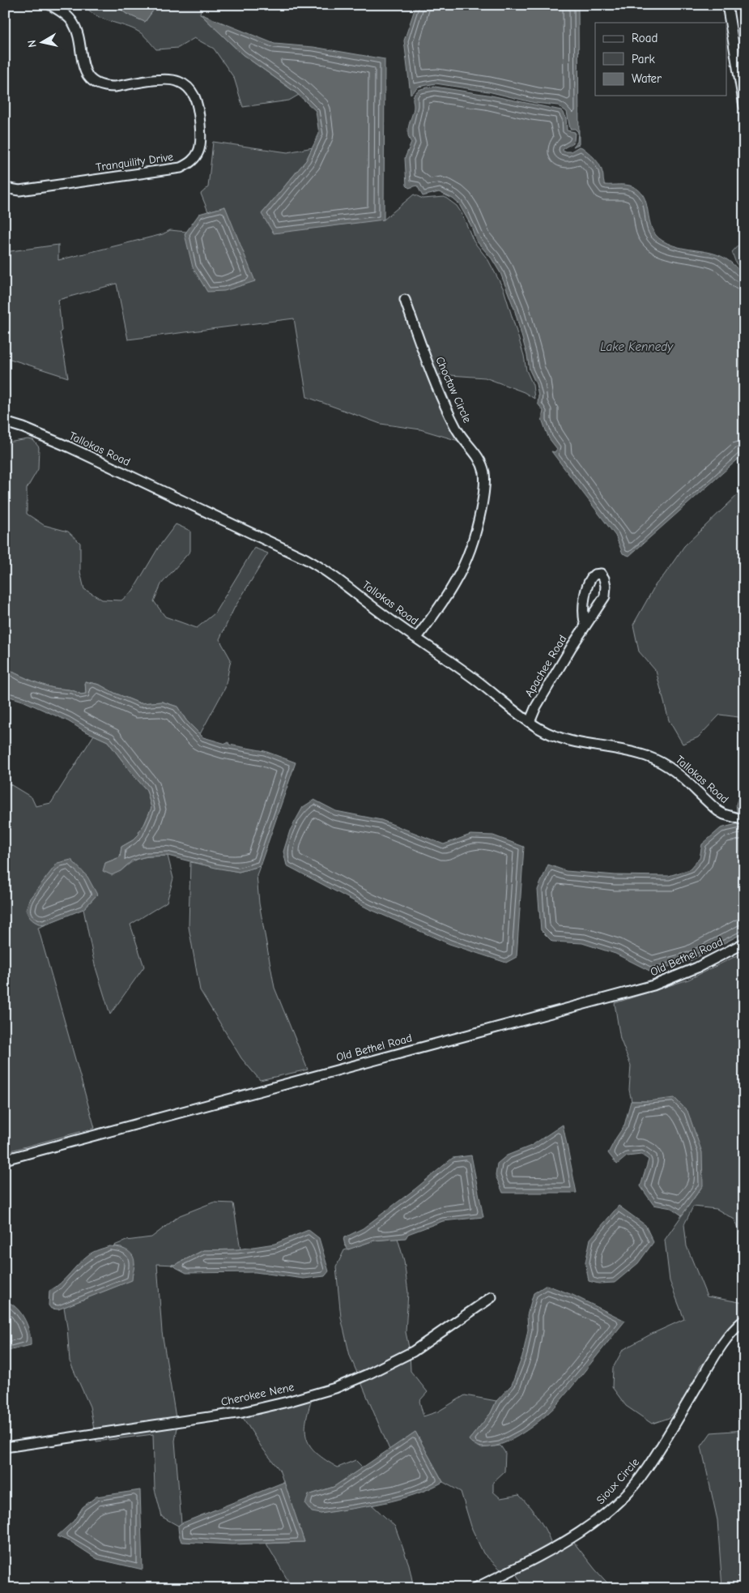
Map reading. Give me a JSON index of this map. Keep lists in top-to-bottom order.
{
  "streets": {
    "street": [
      "Tranquility Drive",
      "Choctaw Circle",
      "Tallokas Road",
      "Apachee Road",
      "Old Bethel Road",
      "Cherokee Nene",
      "Sioux Circle"
    ]
  },
  "crossings": [
    ["Choctaw Circle", "Tallokas Road"],
    ["Tallokas Road", "Apachee Road"]
  ],
  "water": ["Lake Kennedy"],
  "legend": ["Road", "Park", "Water"],
  "north": "left"
}
